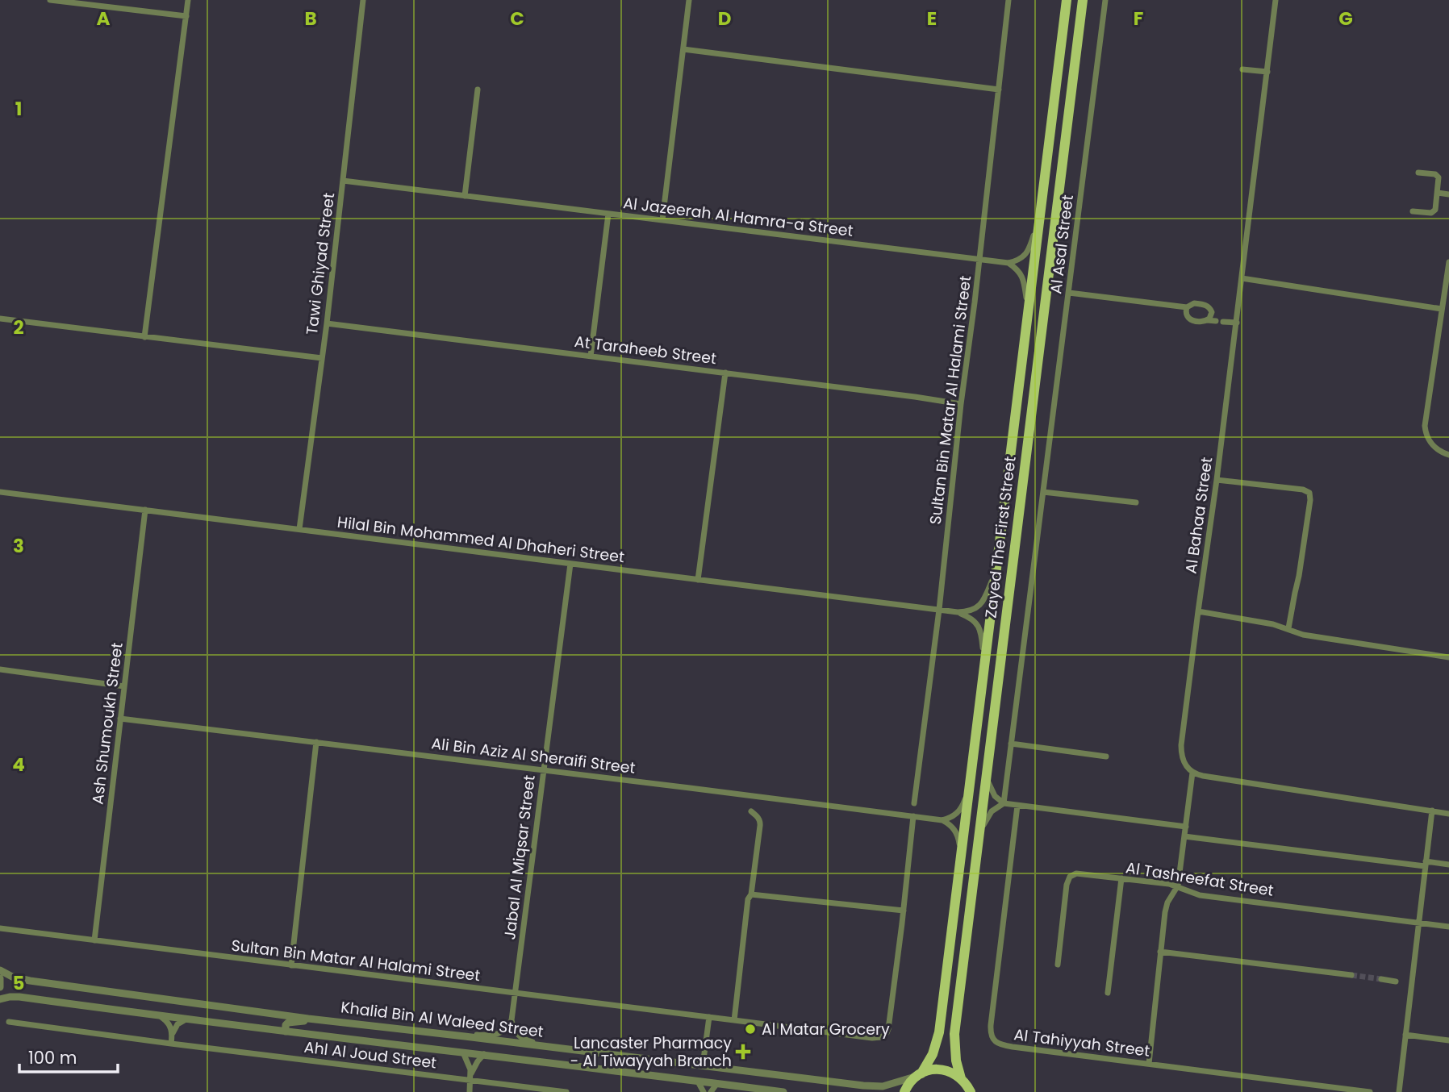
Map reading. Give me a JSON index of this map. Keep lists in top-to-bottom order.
{
  "streets": {
    "main road": ["Zayed The First Street"],
    "street": [
      "Al Jazeerah Al Hamra-a Street",
      "Al Asal Street",
      "Tawi Ghiyad Street",
      "At Taraheeb Street",
      "Sultan Bin Matar Al Halami Street",
      "Al Bahaa Street",
      "Hilal Bin Mohammed Al Dhaheri Street",
      "Ash Shumoukh Street",
      "Ali Bin Aziz Al Sheraifi Street",
      "Jabal Al Miqsar Street",
      "Al Tashreefat Street",
      "Khalid Bin Al Waleed Street",
      "Al Tahiyyah Street",
      "Ahl Al Joud Street"
    ]
  },
  "crossings": [
    ["Al Jazeerah Al Hamra-a Street", "Tawi Ghiyad Street"],
    ["Al Jazeerah Al Hamra-a Street", "Sultan Bin Matar Al Halami Street"],
    ["Tawi Ghiyad Street", "At Taraheeb Street"],
    ["Tawi Ghiyad Street", "Hilal Bin Mohammed Al Dhaheri Street"],
    ["At Taraheeb Street", "Sultan Bin Matar Al Halami Street"],
    ["Sultan Bin Matar Al Halami Street", "Hilal Bin Mohammed Al Dhaheri Street"],
    ["Sultan Bin Matar Al Halami Street", "Ash Shumoukh Street"],
    ["Sultan Bin Matar Al Halami Street", "Ali Bin Aziz Al Sheraifi Street"],
    ["Sultan Bin Matar Al Halami Street", "Jabal Al Miqsar Street"],
    ["Zayed The First Street", "Hilal Bin Mohammed Al Dhaheri Street"],
    ["Zayed The First Street", "Khalid Bin Al Waleed Street"],
    ["Hilal Bin Mohammed Al Dhaheri Street", "Ash Shumoukh Street"],
    ["Hilal Bin Mohammed Al Dhaheri Street", "Jabal Al Miqsar Street"],
    ["Ash Shumoukh Street", "Ali Bin Aziz Al Sheraifi Street"],
    ["Ali Bin Aziz Al Sheraifi Street", "Jabal Al Miqsar Street"]
  ],
  "places": {
    "other": ["Al Matar Grocery"],
    "health": ["Lancaster Pharmacy - Al Tiwayyah Branch"]
  },
  "scale_bar": "100 m",
  "grid": {
    "columns": [
      "A",
      "B",
      "C",
      "D",
      "E",
      "F",
      "G"
    ],
    "rows": [
      "1",
      "2",
      "3",
      "4",
      "5"
    ]
  }
}
